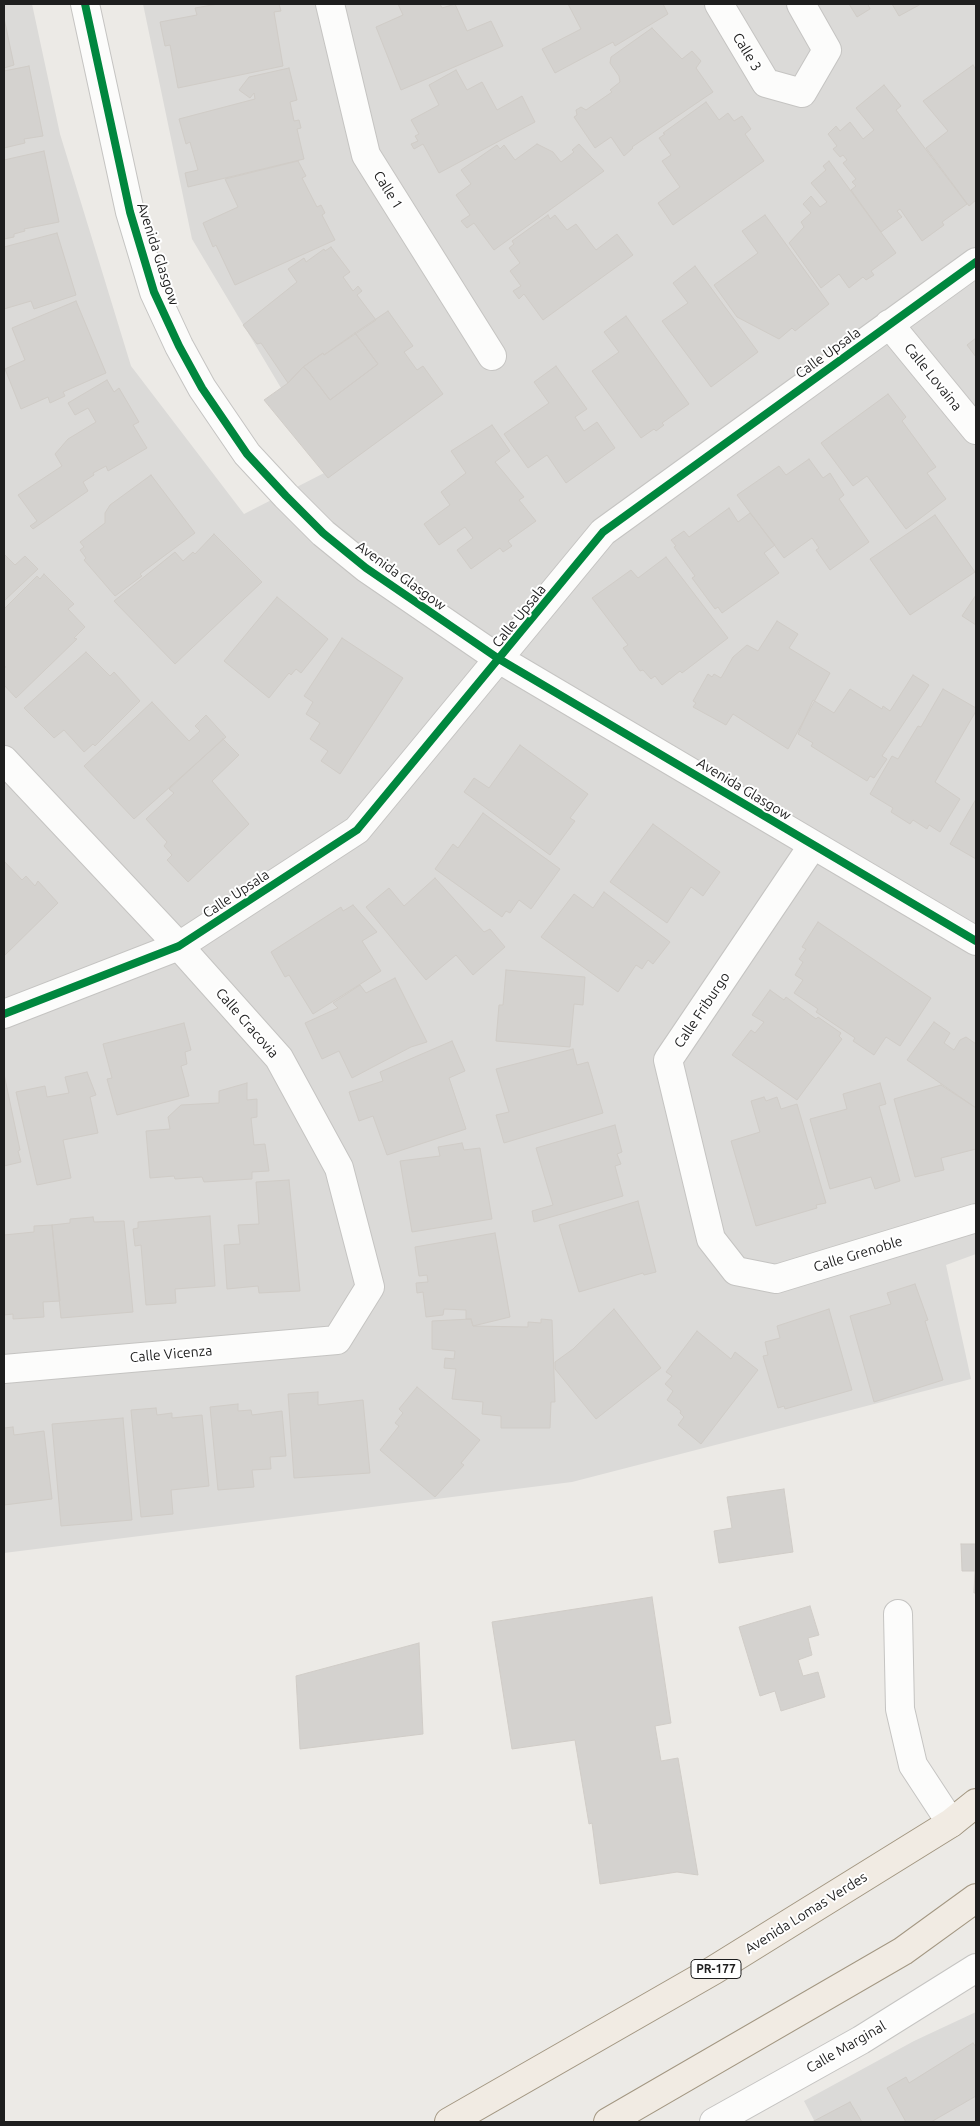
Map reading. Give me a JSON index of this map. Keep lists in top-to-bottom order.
{
  "streets": {
    "main road": ["Avenida Lomas Verdes", "PR-177"],
    "street": [
      "Calle 3",
      "Calle 1",
      "Avenida Glasgow",
      "Calle Upsala",
      "Calle Lovaina",
      "Calle Friburgo",
      "Calle Cracovia",
      "Calle Grenoble",
      "Calle Vicenza",
      "Calle Marginal"
    ]
  },
  "crossings": [
    ["Avenida Glasgow", "Calle Upsala"],
    ["Avenida Glasgow", "Calle Friburgo"],
    ["Calle Upsala", "Calle Lovaina"],
    ["Calle Upsala", "Calle Cracovia"],
    ["Calle Friburgo", "Calle Grenoble"],
    ["Calle Cracovia", "Calle Vicenza"]
  ]
}
